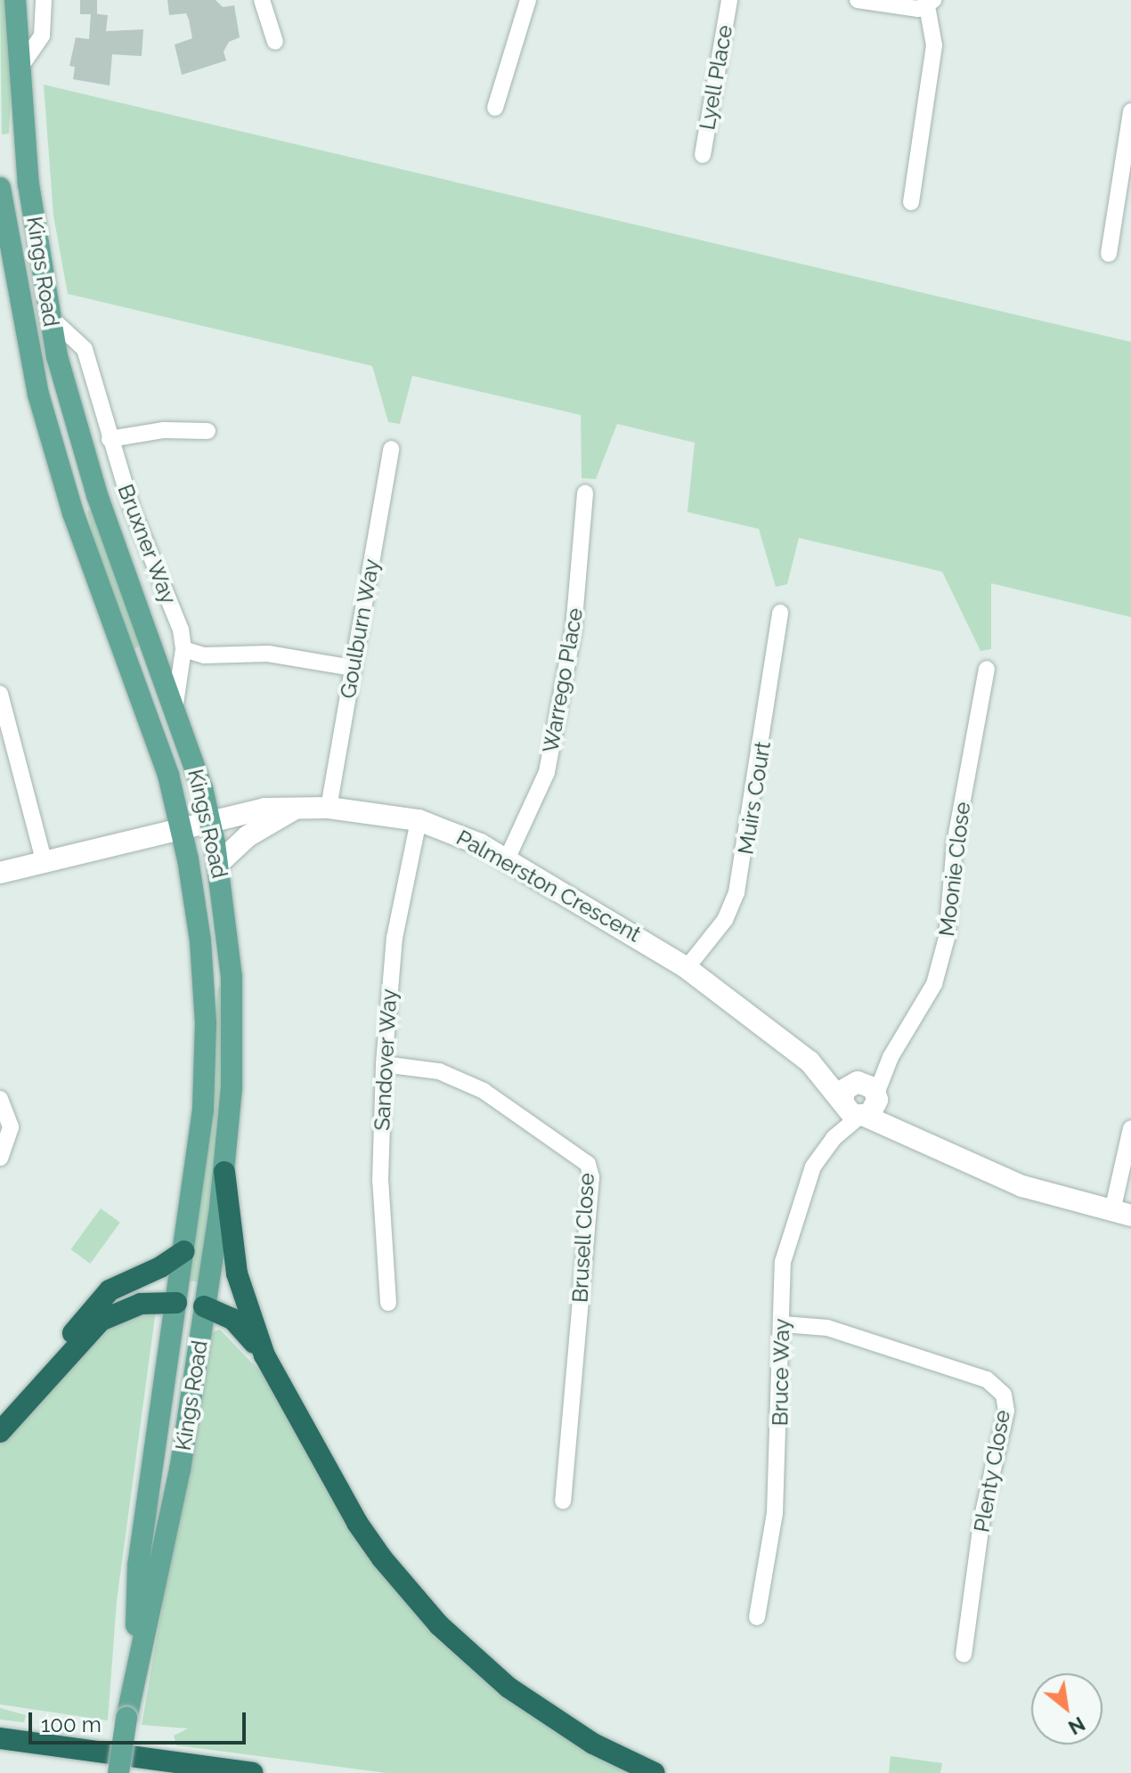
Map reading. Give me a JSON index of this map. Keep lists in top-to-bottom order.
{
  "streets": {
    "main road": ["Kings Road"],
    "street": [
      "Lyell Place",
      "Bruxner Way",
      "Goulburn Way",
      "Warrego Place",
      "Muirs Court",
      "Moonie Close",
      "Palmerston Crescent",
      "Sandover Way",
      "Brusell Close",
      "Bruce Way",
      "Plenty Close"
    ]
  },
  "crossings": [
    ["Kings Road", "Bruxner Way"],
    ["Kings Road", "Palmerston Crescent"],
    ["Goulburn Way", "Palmerston Crescent"],
    ["Warrego Place", "Palmerston Crescent"],
    ["Muirs Court", "Palmerston Crescent"],
    ["Moonie Close", "Palmerston Crescent"],
    ["Moonie Close", "Bruce Way"],
    ["Palmerston Crescent", "Sandover Way"],
    ["Palmerston Crescent", "Bruce Way"],
    ["Sandover Way", "Brusell Close"],
    ["Bruce Way", "Plenty Close"]
  ],
  "scale_bar": "100 m",
  "north": "bottom right"
}
